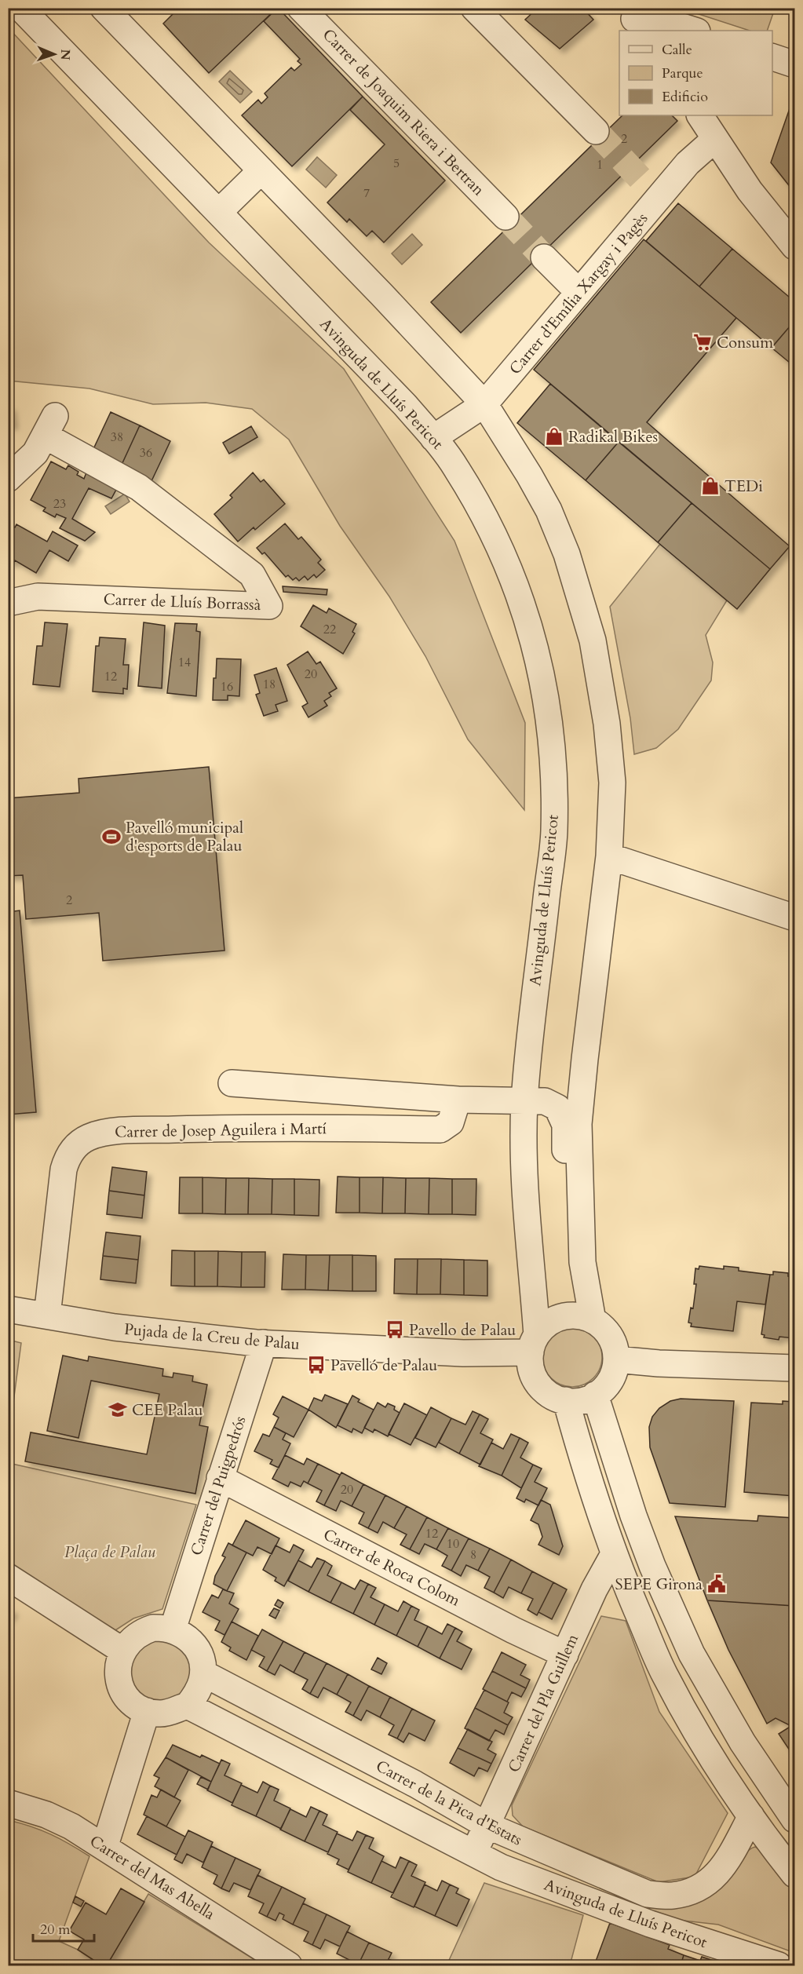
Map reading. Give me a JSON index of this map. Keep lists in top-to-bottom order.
{
  "streets": {
    "street": [
      "Carrer de Joaquim Riera i Bertran",
      "Carrer d'Emília Xargay i Pagès",
      "Avinguda de Lluís Pericot",
      "Carrer de Lluís Borrassà",
      "Carrer de Josep Aguilera i Martí",
      "Pujada de la Creu de Palau",
      "Carrer del Puigpedrós",
      "Carrer de Roca Colom",
      "Carrer del Pla Guillem",
      "Carrer de la Pica d'Estats",
      "Carrer del Mas Abella"
    ]
  },
  "crossings": [
    ["Carrer d'Emília Xargay i Pagès", "Avinguda de Lluís Pericot"],
    ["Avinguda de Lluís Pericot", "Pujada de la Creu de Palau"],
    ["Avinguda de Lluís Pericot", "Carrer del Pla Guillem"],
    ["Carrer de Josep Aguilera i Martí", "Pujada de la Creu de Palau"],
    ["Pujada de la Creu de Palau", "Carrer del Puigpedrós"],
    ["Carrer del Puigpedrós", "Carrer de Roca Colom"],
    ["Carrer del Puigpedrós", "Carrer de la Pica d'Estats"],
    ["Carrer de Roca Colom", "Carrer del Pla Guillem"],
    ["Carrer del Pla Guillem", "Carrer de la Pica d'Estats"]
  ],
  "parks": ["Plaça de Palau"],
  "places": {
    "supermarket": ["Consum"],
    "shop": ["Radikal Bikes", "TEDi"],
    "sports": ["Pavelló municipal d'esports de Palau"],
    "bus stop": ["Pavello de Palau", "Pavelló de Palau"],
    "school or university": ["CEE Palau"],
    "public building": ["SEPE Girona"]
  },
  "house_numbers": [
    "2",
    "5",
    "1",
    "7",
    "38",
    "36",
    "23",
    "22",
    "14",
    "20",
    "12",
    "18",
    "16",
    "2",
    "20",
    "12",
    "10",
    "8"
  ],
  "legend": ["Calle", "Parque", "Edificio"],
  "scale_bar": "20 m",
  "north": "right"
}
